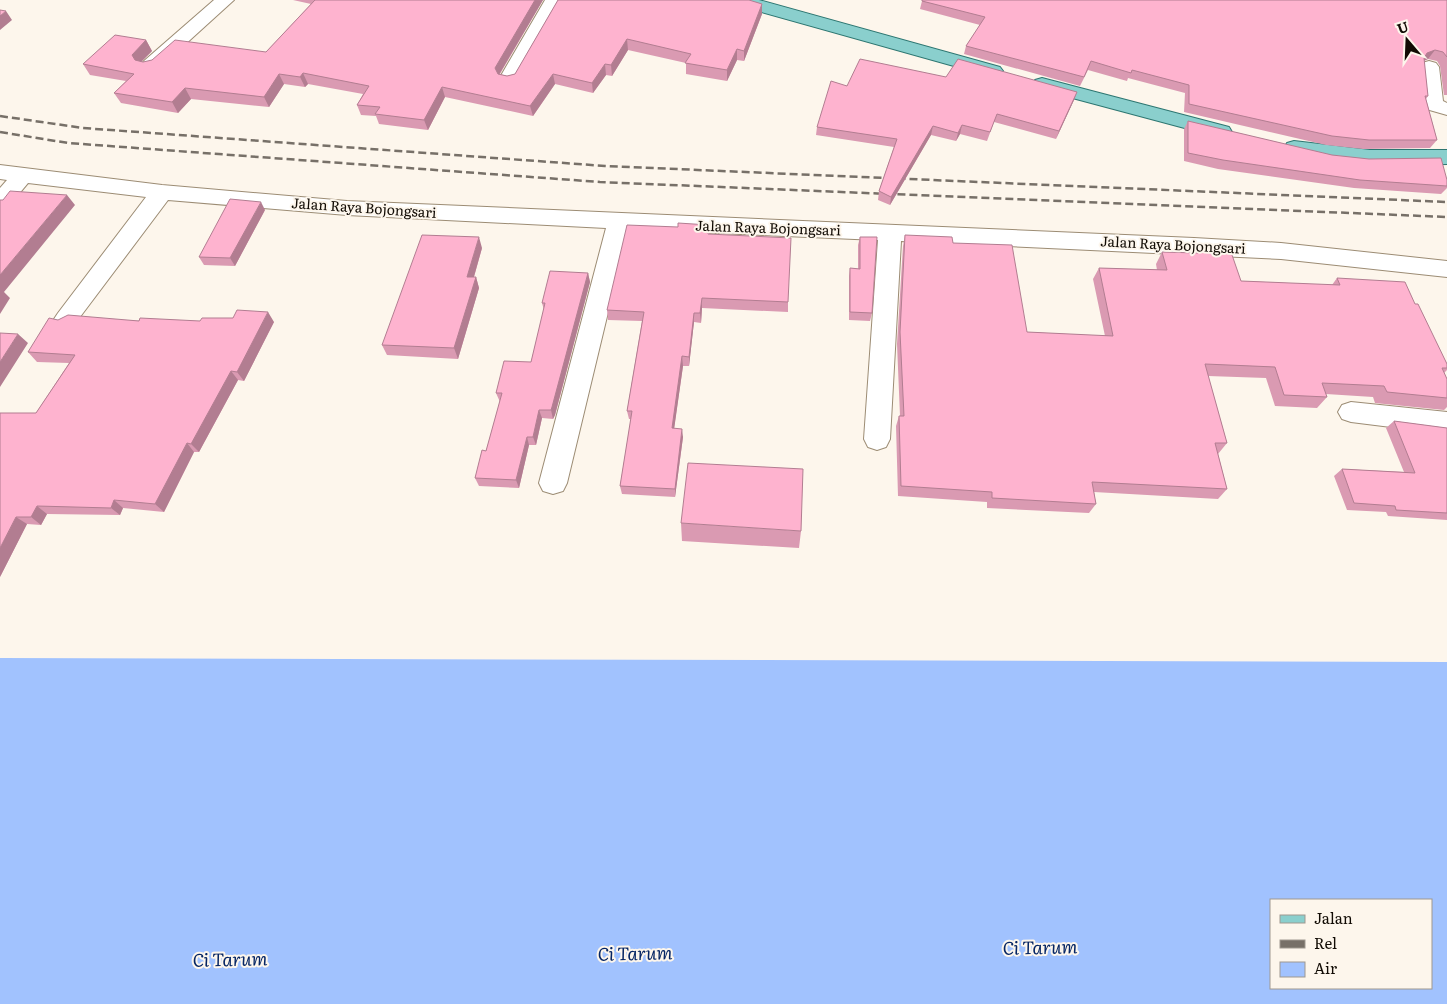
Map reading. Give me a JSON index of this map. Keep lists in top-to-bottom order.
{
  "streets": {
    "street": ["Jalan Raya Bojongsari"]
  },
  "water": ["Ci Tarum"],
  "legend": ["Jalan", "Rel", "Air"],
  "north": "top"
}
